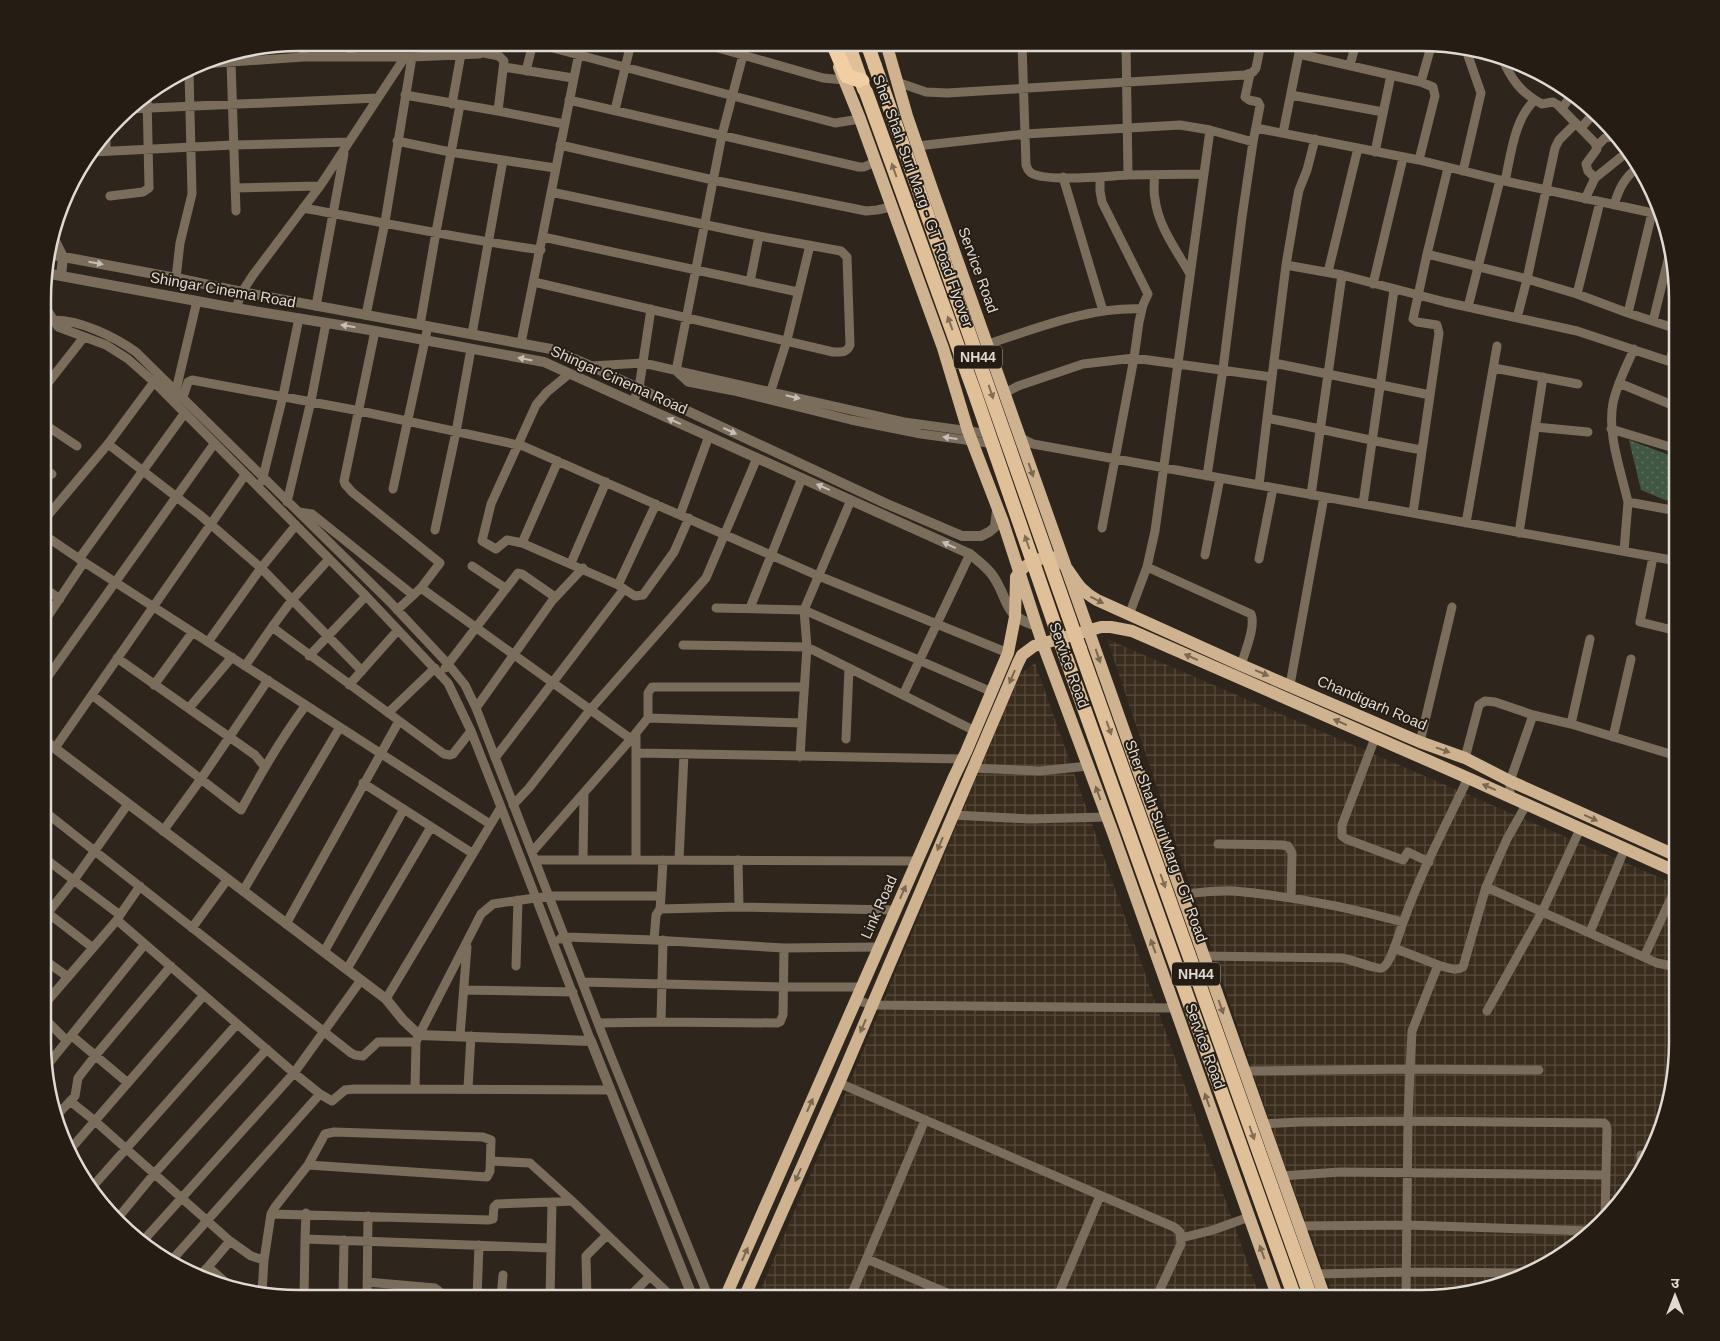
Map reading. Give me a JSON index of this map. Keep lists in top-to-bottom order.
{
  "streets": {
    "highway": ["Sher Shah Suri Marg - GT Road Flyover", "NH44", "Sher Shah Suri Marg - GT Road"],
    "main road": ["Service Road", "Chandigarh Road", "Link Road"],
    "street": ["Shingar Cinema Road"]
  },
  "crossings": [
    ["Sher Shah Suri Marg - GT Road Flyover", "Sher Shah Suri Marg - GT Road"],
    ["Service Road", "Shingar Cinema Road"],
    ["Service Road", "Chandigarh Road"],
    ["Service Road", "Link Road"],
    ["Shingar Cinema Road", "Link Road"],
    ["Chandigarh Road", "Link Road"]
  ],
  "north": "top"
}
